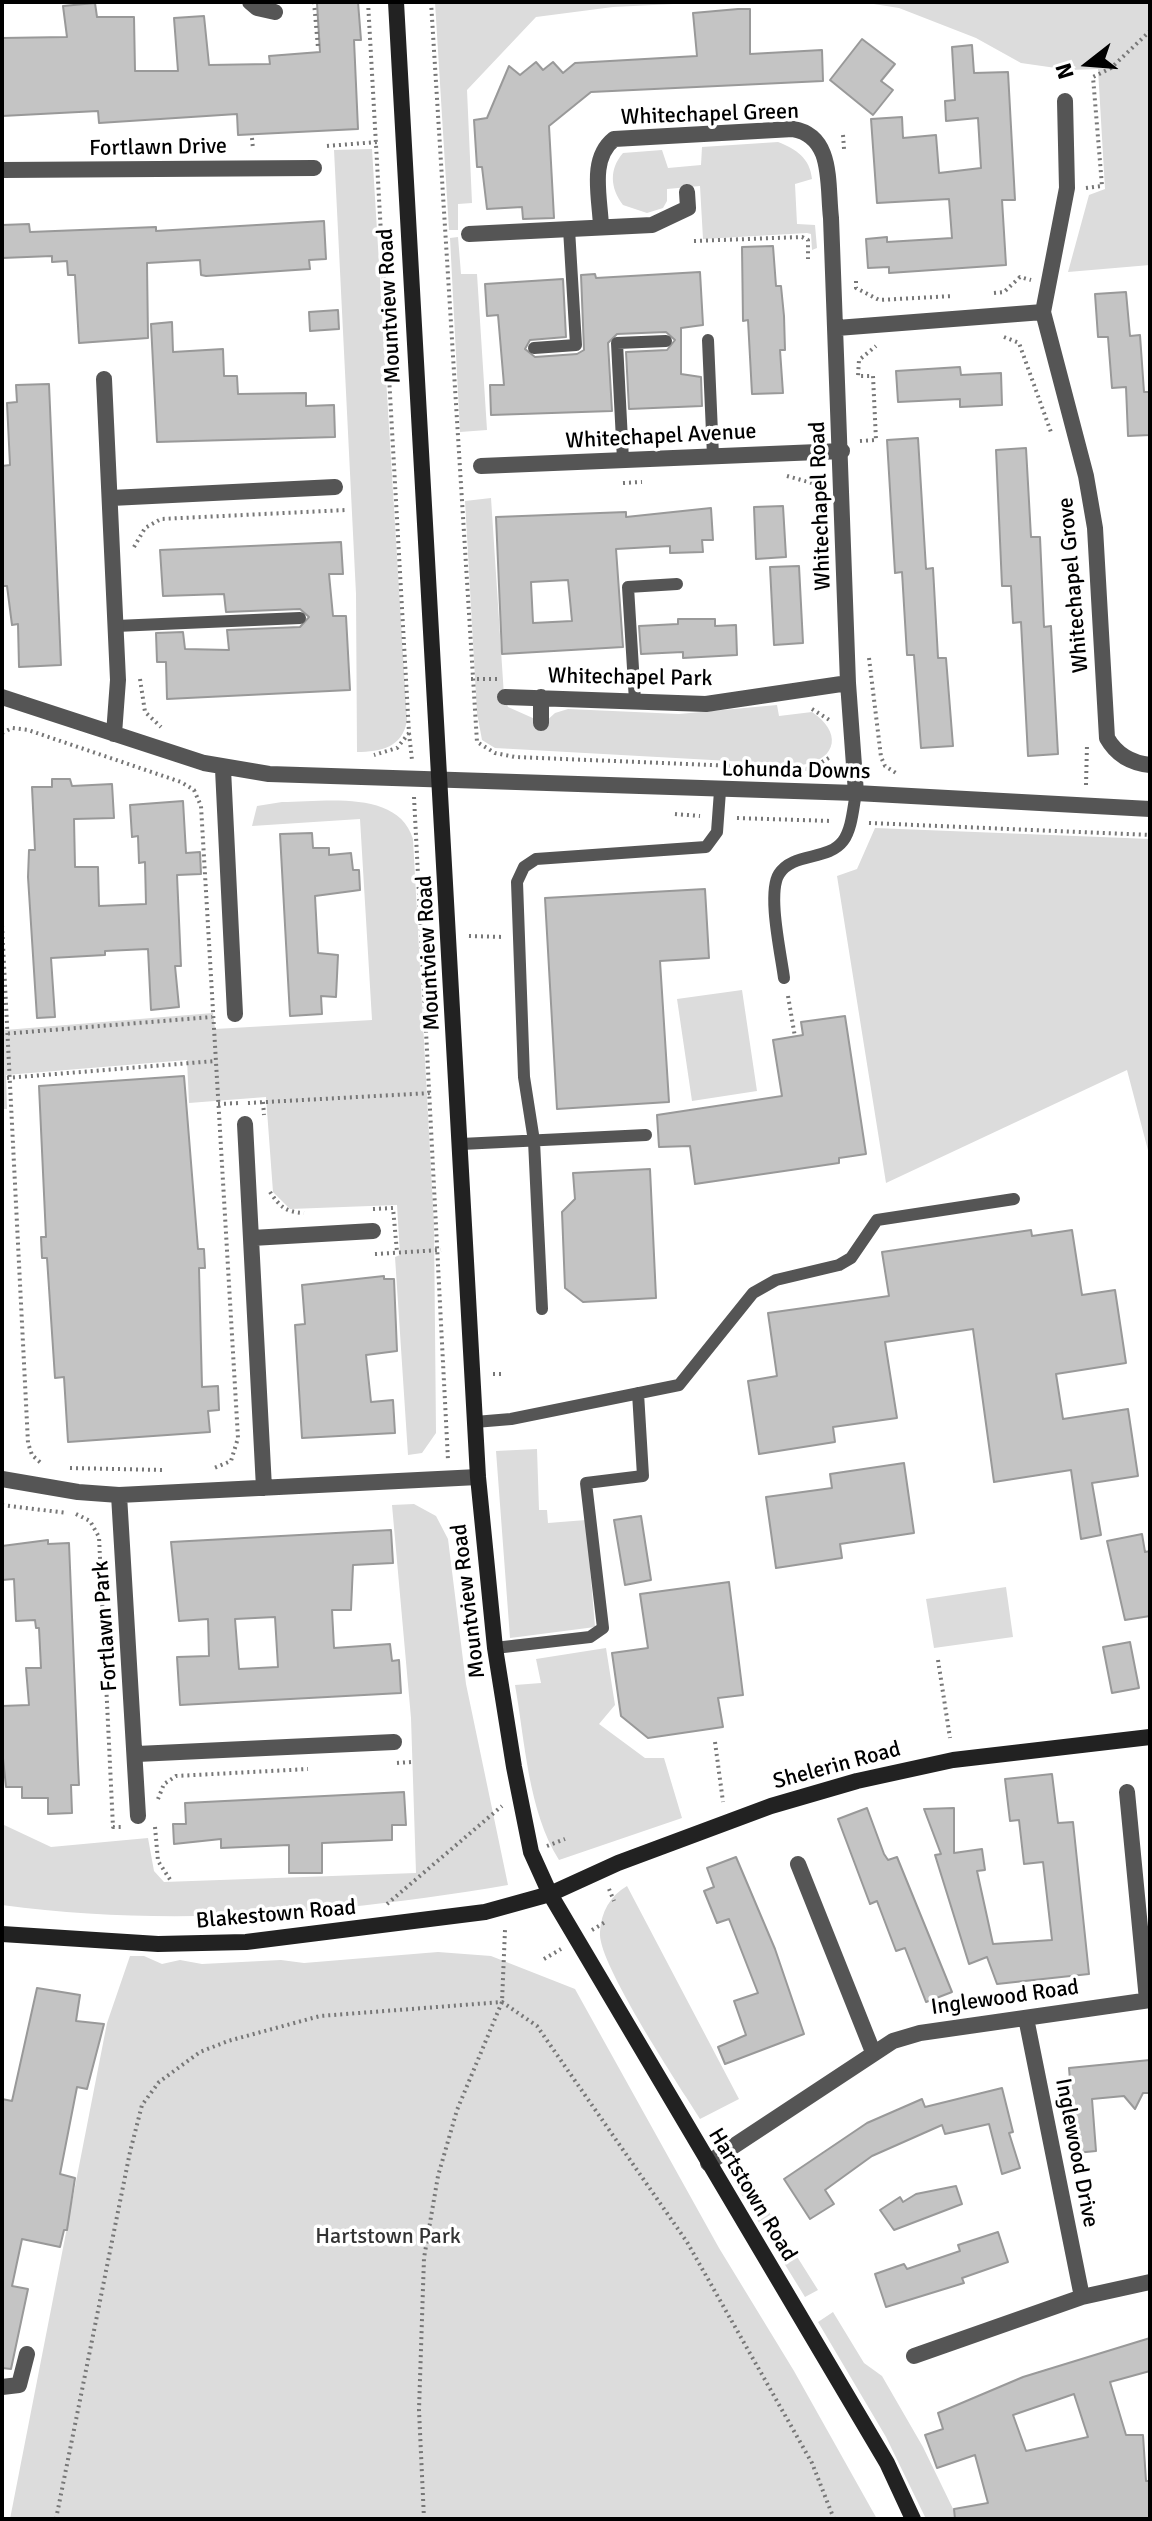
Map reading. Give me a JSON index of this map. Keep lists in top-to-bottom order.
{
  "streets": {
    "street": [
      "Whitechapel Green",
      "Fortlawn Drive",
      "Mountview Road",
      "Whitechapel Avenue",
      "Whitechapel Road",
      "Whitechapel Grove",
      "Whitechapel Park",
      "Lohunda Downs",
      "Fortlawn Park",
      "Shelerin Road",
      "Blakestown Road",
      "Inglewood Road",
      "Inglewood Drive",
      "Hartstown Road"
    ]
  },
  "crossings": [
    ["Whitechapel Green", "Whitechapel Road"],
    ["Mountview Road", "Lohunda Downs"],
    ["Mountview Road", "Shelerin Road"],
    ["Mountview Road", "Blakestown Road"],
    ["Mountview Road", "Hartstown Road"],
    ["Whitechapel Avenue", "Whitechapel Road"],
    ["Whitechapel Road", "Whitechapel Park"],
    ["Whitechapel Road", "Lohunda Downs"],
    ["Shelerin Road", "Blakestown Road"],
    ["Shelerin Road", "Hartstown Road"],
    ["Blakestown Road", "Hartstown Road"],
    ["Inglewood Road", "Inglewood Drive"],
    ["Inglewood Road", "Hartstown Road"]
  ],
  "parks": ["Hartstown Park"],
  "north": "left"
}
